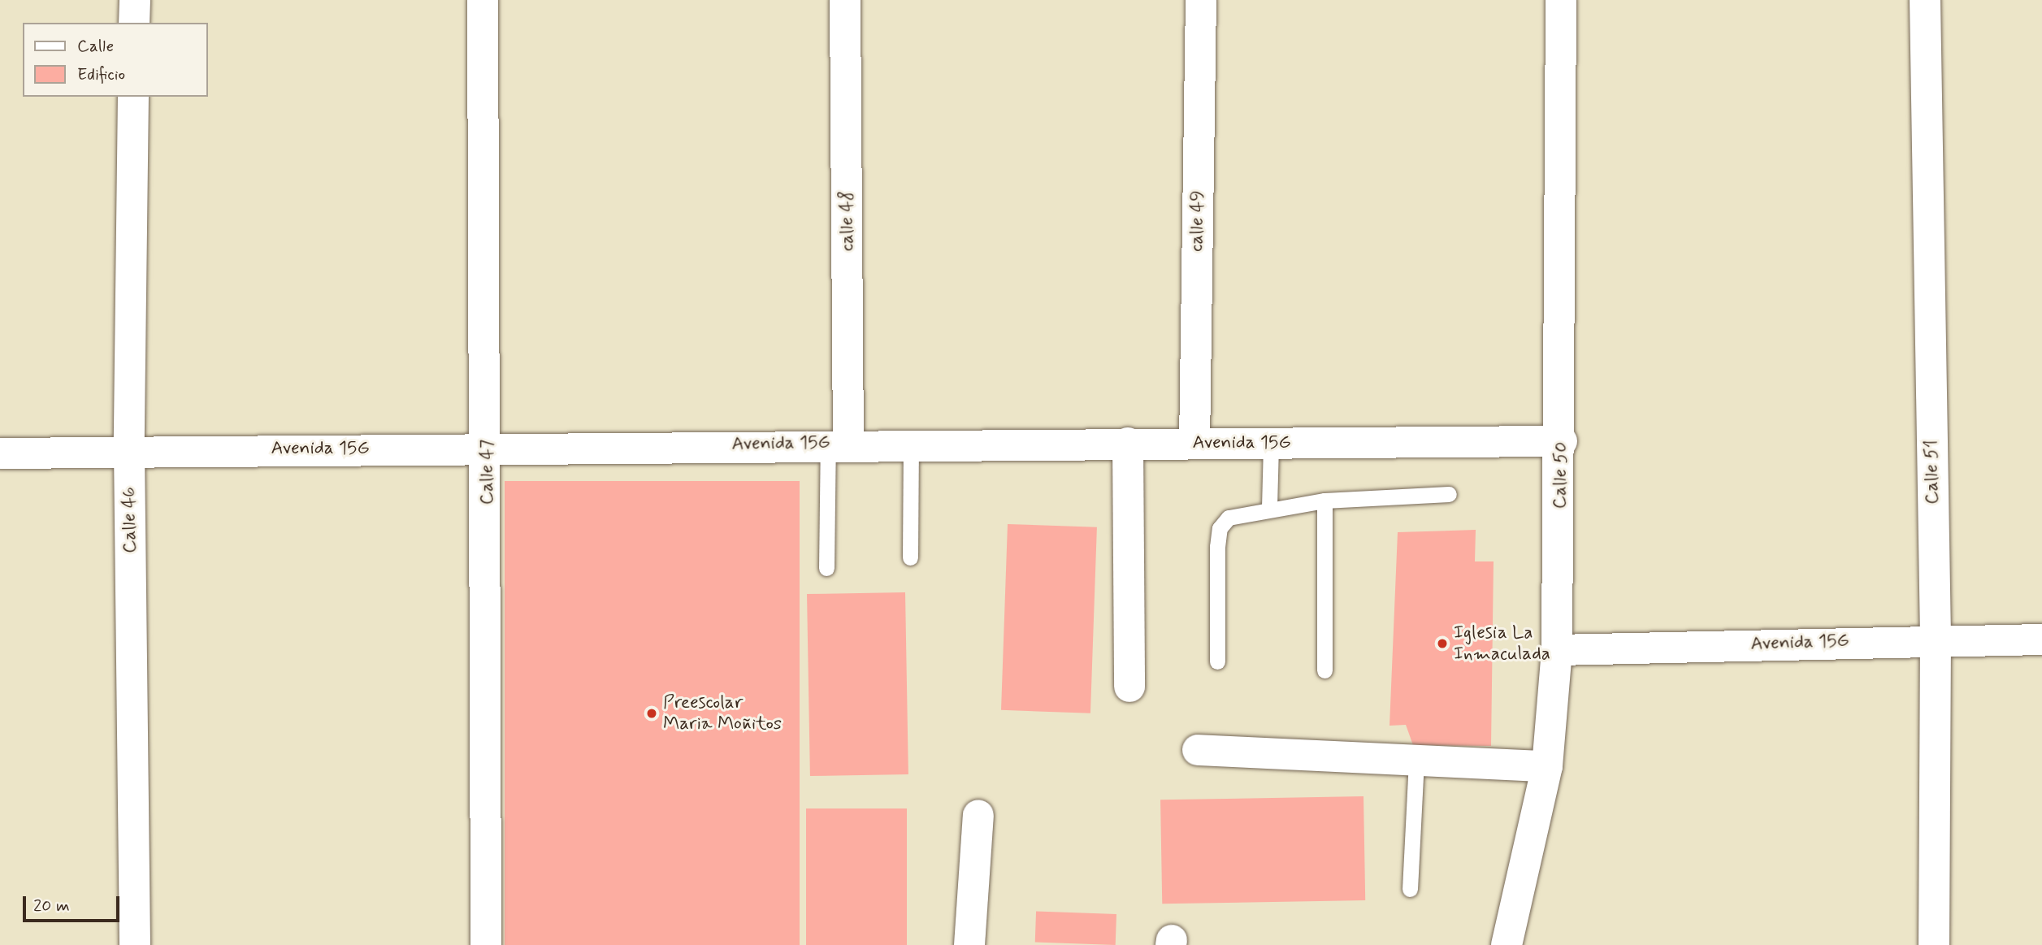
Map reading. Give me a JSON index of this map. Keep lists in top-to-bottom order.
{
  "streets": {
    "street": [
      "calle 48",
      "calle 49",
      "Avenida 15G",
      "Calle 47",
      "Calle 51",
      "Calle 50",
      "Calle 46"
    ]
  },
  "crossings": [
    ["calle 48", "Avenida 15G"],
    ["calle 49", "Avenida 15G"],
    ["Avenida 15G", "Calle 47"],
    ["Avenida 15G", "Calle 51"],
    ["Avenida 15G", "Calle 50"],
    ["Avenida 15G", "Calle 46"]
  ],
  "places": ["Iglesia La Inmaculada", "Preescolar Maria Moñitos"],
  "legend": ["Calle", "Edificio"],
  "scale_bar": "20 m"
}
